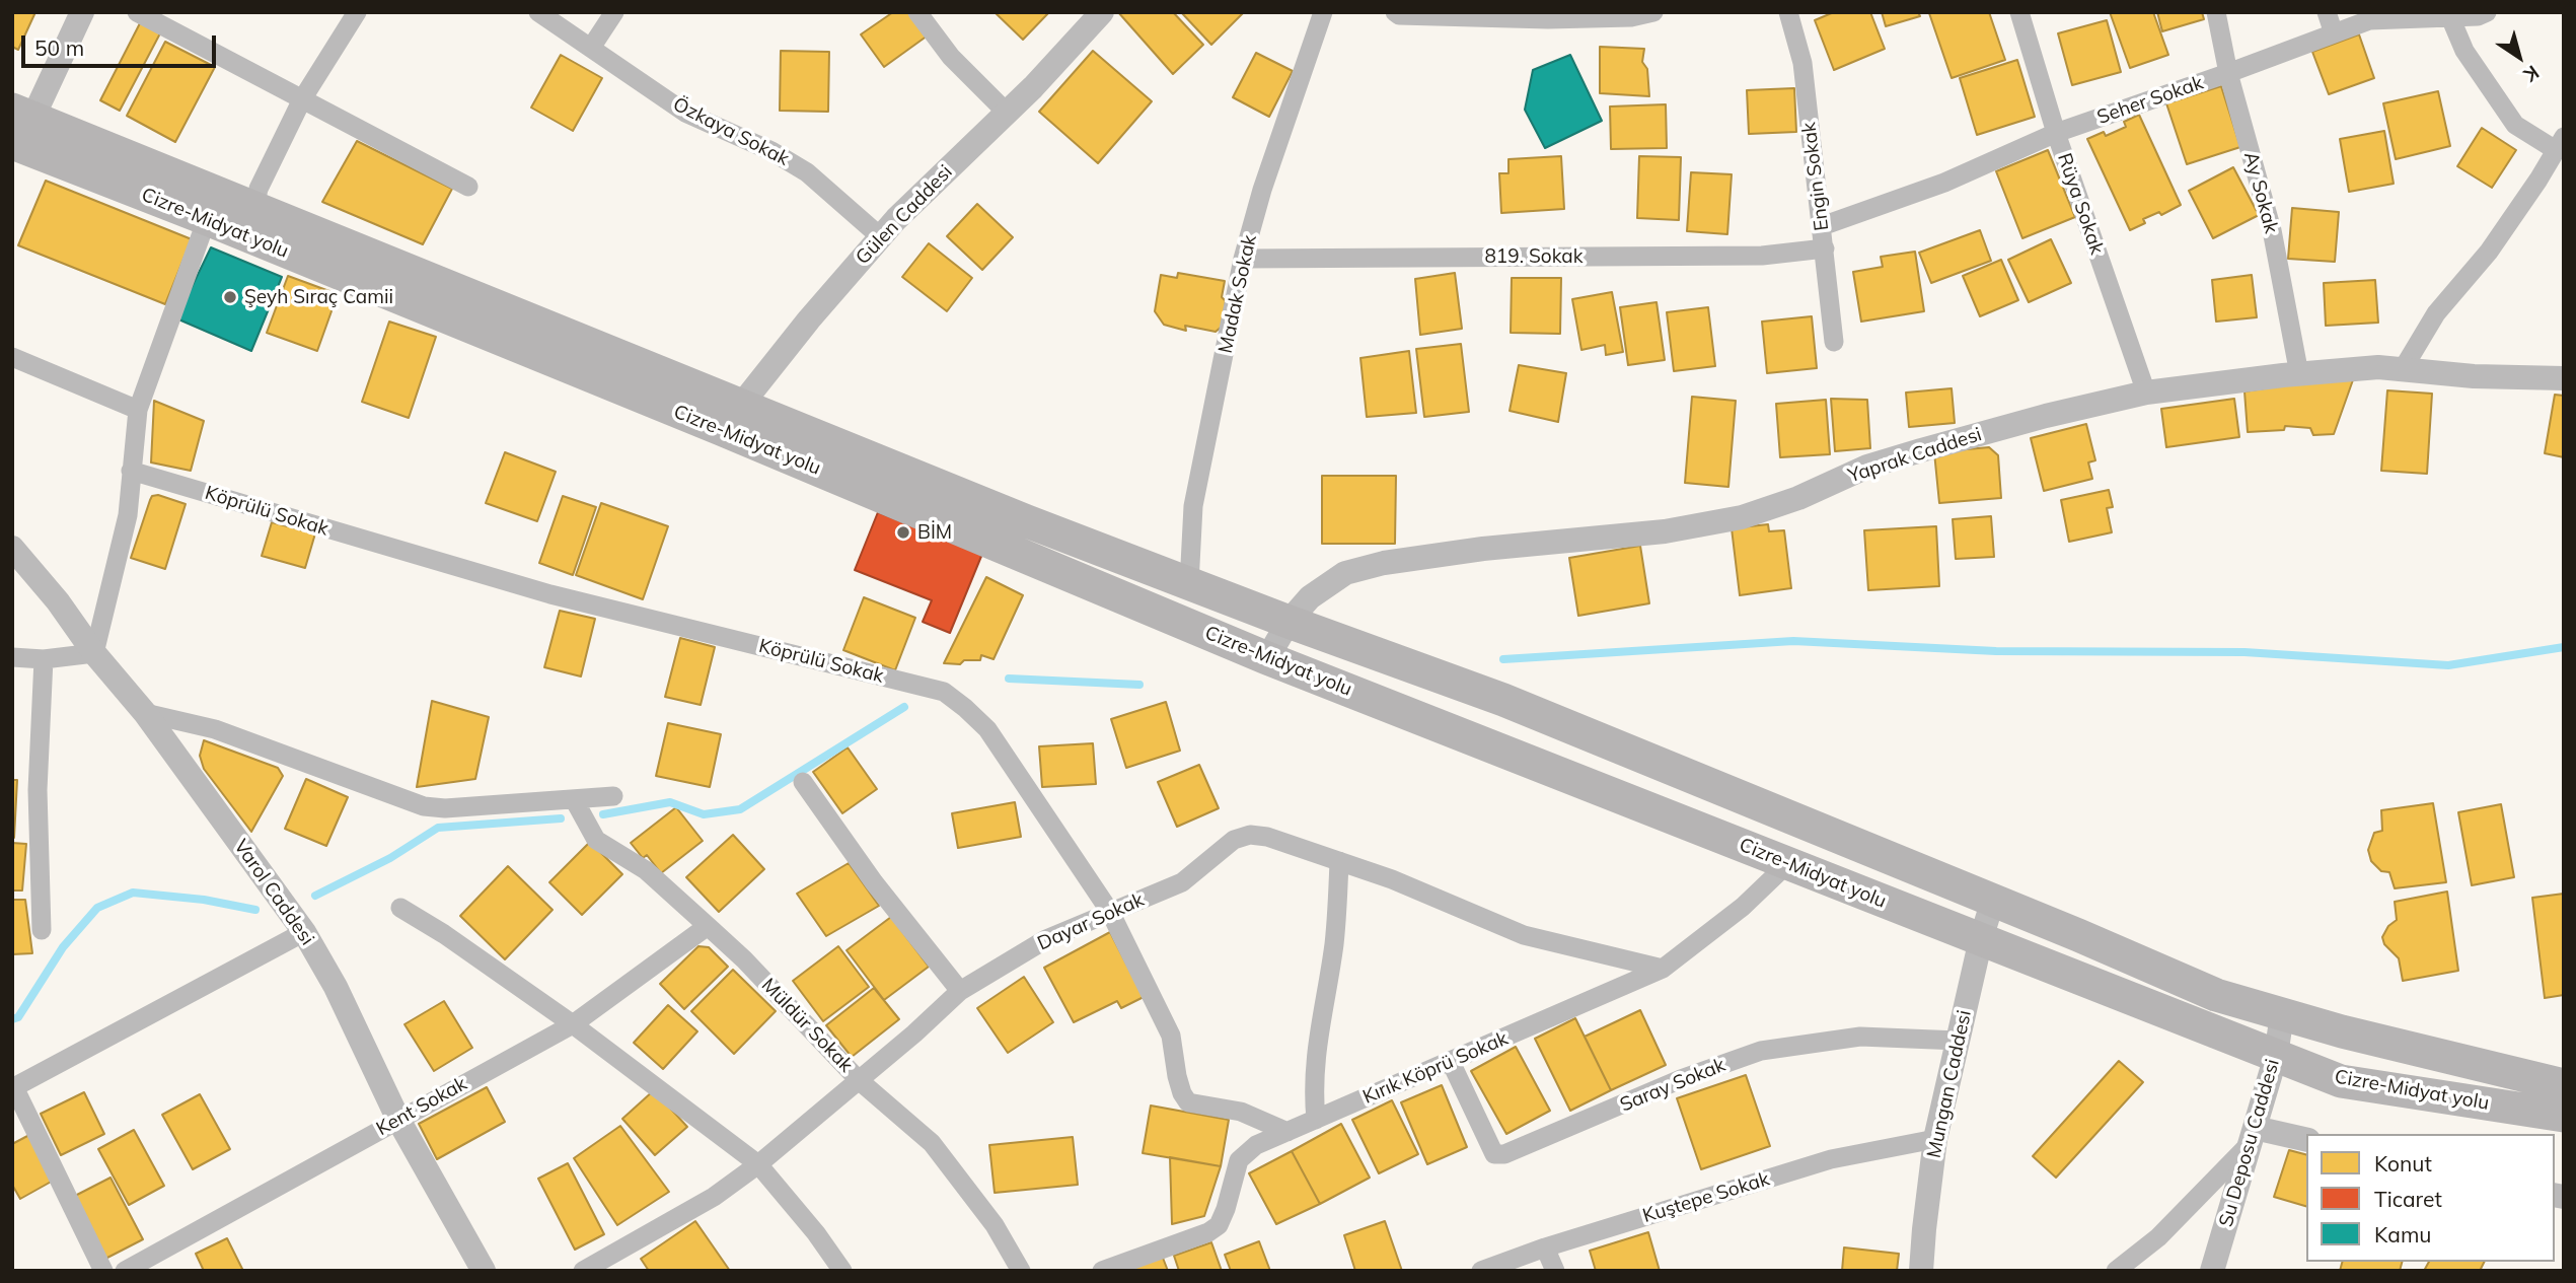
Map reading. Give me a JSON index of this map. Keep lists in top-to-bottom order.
{
  "streets": {
    "highway": ["Cizre-Midyat yolu"],
    "street": [
      "Seher Sokak",
      "Özkaya Sokak",
      "Engin Sokak",
      "Ay Sokak",
      "Rüya Sokak",
      "Gülen Caddesi",
      "819. Sokak",
      "Madak Sokak",
      "Yaprak Caddesi",
      "Köprülü Sokak",
      "Varol Caddesi",
      "Dayar Sokak",
      "Müldür Sokak",
      "Kırık Köprü Sokak",
      "Mungan Caddesi",
      "Saray Sokak",
      "Kent Sokak",
      "Su Deposu Caddesi",
      "Kuştepe Sokak"
    ]
  },
  "crossings": [
    ["Seher Sokak", "Engin Sokak"],
    ["Seher Sokak", "Ay Sokak"],
    ["Seher Sokak", "Rüya Sokak"],
    ["Özkaya Sokak", "Gülen Caddesi"],
    ["Engin Sokak", "819. Sokak"],
    ["Ay Sokak", "Yaprak Caddesi"],
    ["Rüya Sokak", "Yaprak Caddesi"],
    ["Gülen Caddesi", "Cizre-Midyat yolu"],
    ["Cizre-Midyat yolu", "Madak Sokak"],
    ["Cizre-Midyat yolu", "Yaprak Caddesi"],
    ["Cizre-Midyat yolu", "Kırık Köprü Sokak"],
    ["Cizre-Midyat yolu", "Mungan Caddesi"],
    ["Cizre-Midyat yolu", "Su Deposu Caddesi"],
    ["819. Sokak", "Madak Sokak"],
    ["Köprülü Sokak", "Dayar Sokak"],
    ["Köprülü Sokak", "Kırık Köprü Sokak"],
    ["Varol Caddesi", "Kent Sokak"],
    ["Dayar Sokak", "Müldür Sokak"],
    ["Dayar Sokak", "Kırık Köprü Sokak"],
    ["Müldür Sokak", "Kent Sokak"],
    ["Kırık Köprü Sokak", "Saray Sokak"],
    ["Mungan Caddesi", "Saray Sokak"],
    ["Mungan Caddesi", "Kuştepe Sokak"]
  ],
  "places": ["Şeyh Sıraç Camii", "BİM"],
  "legend": ["Konut", "Ticaret", "Kamu"],
  "scale_bar": "50 m",
  "north": "bottom right"
}
